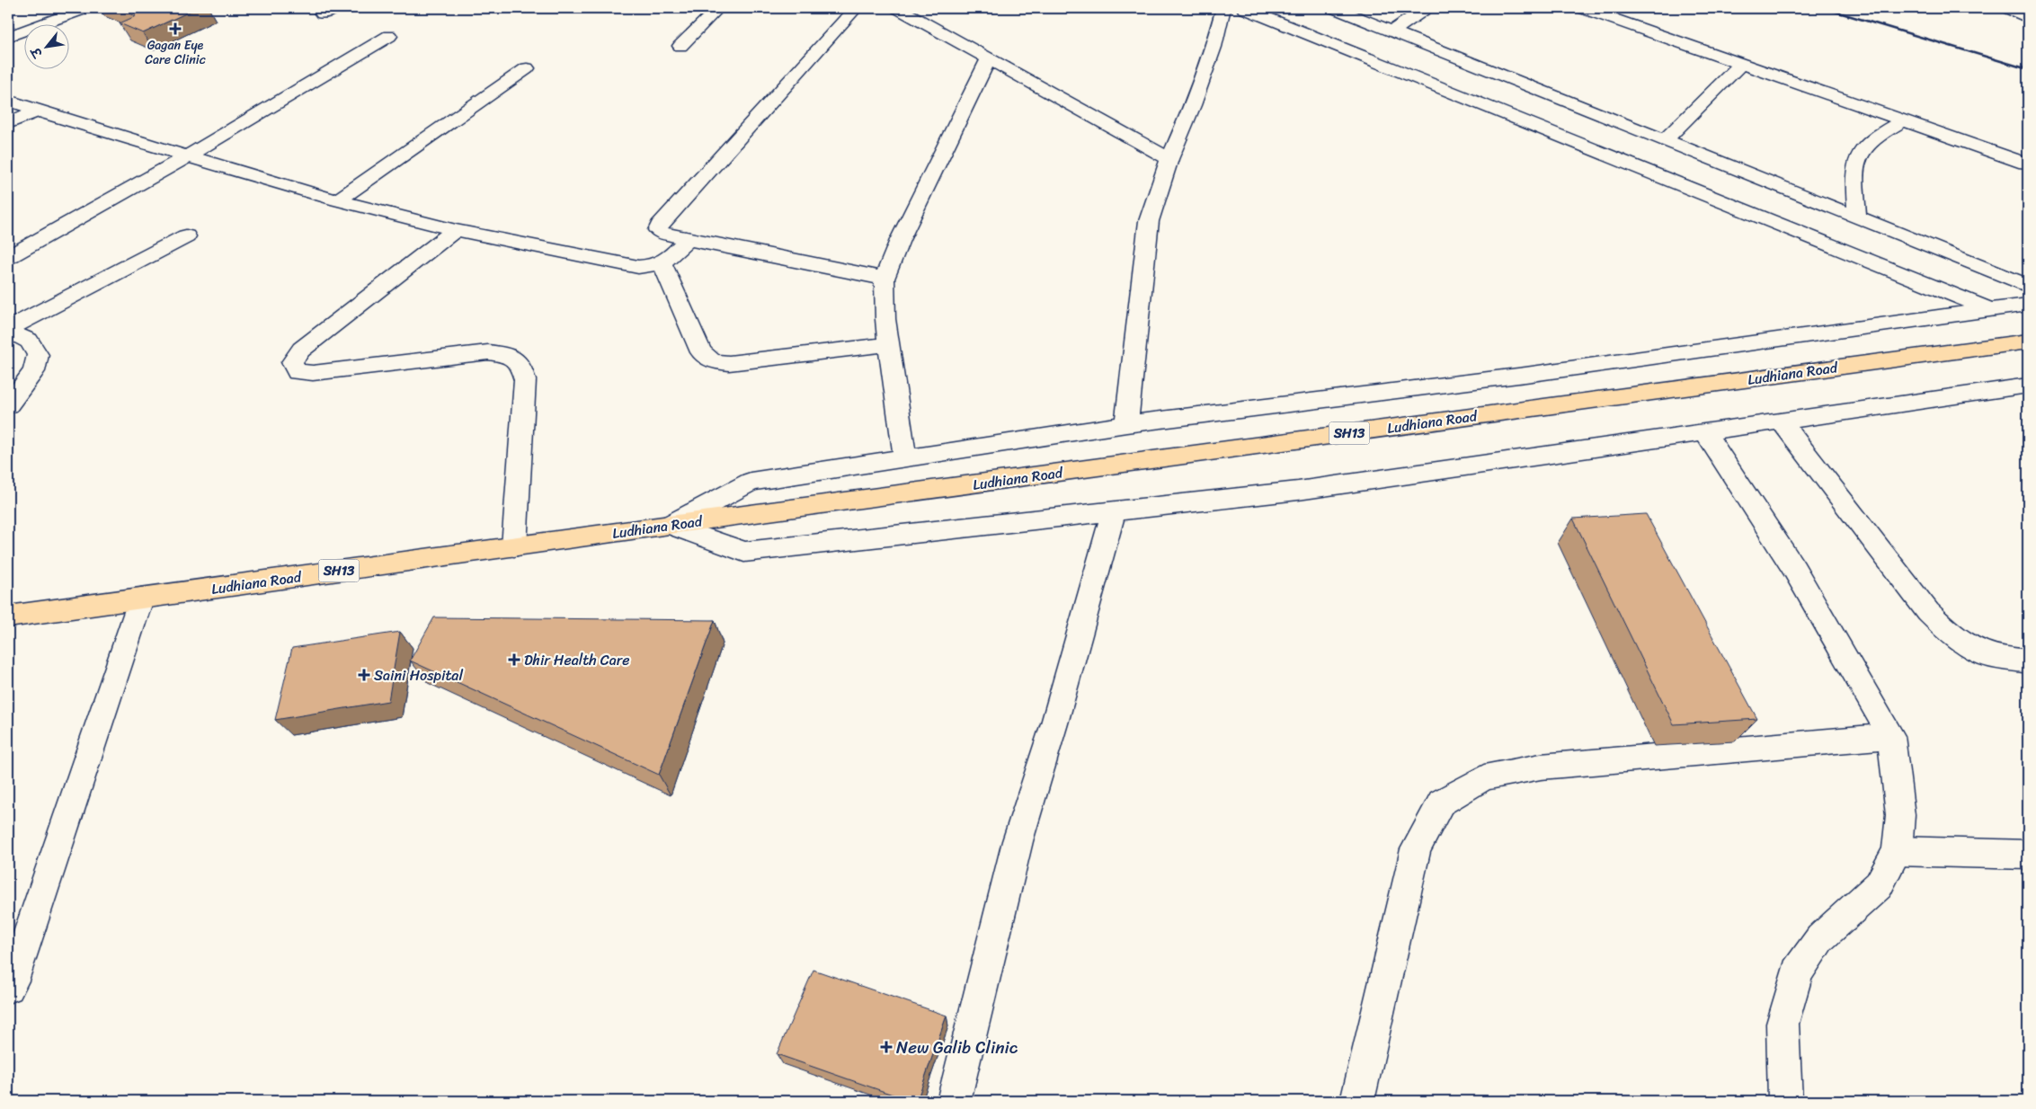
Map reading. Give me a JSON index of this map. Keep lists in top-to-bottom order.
{
  "streets": {
    "main road": ["Ludhiana Road", "SH13"]
  },
  "places": {
    "health": [
      "Gagan Eye Care Clinic",
      "Dhir Health Care",
      "Saini Hospital",
      "New Galib Clinic"
    ]
  },
  "north": "bottom left"
}
